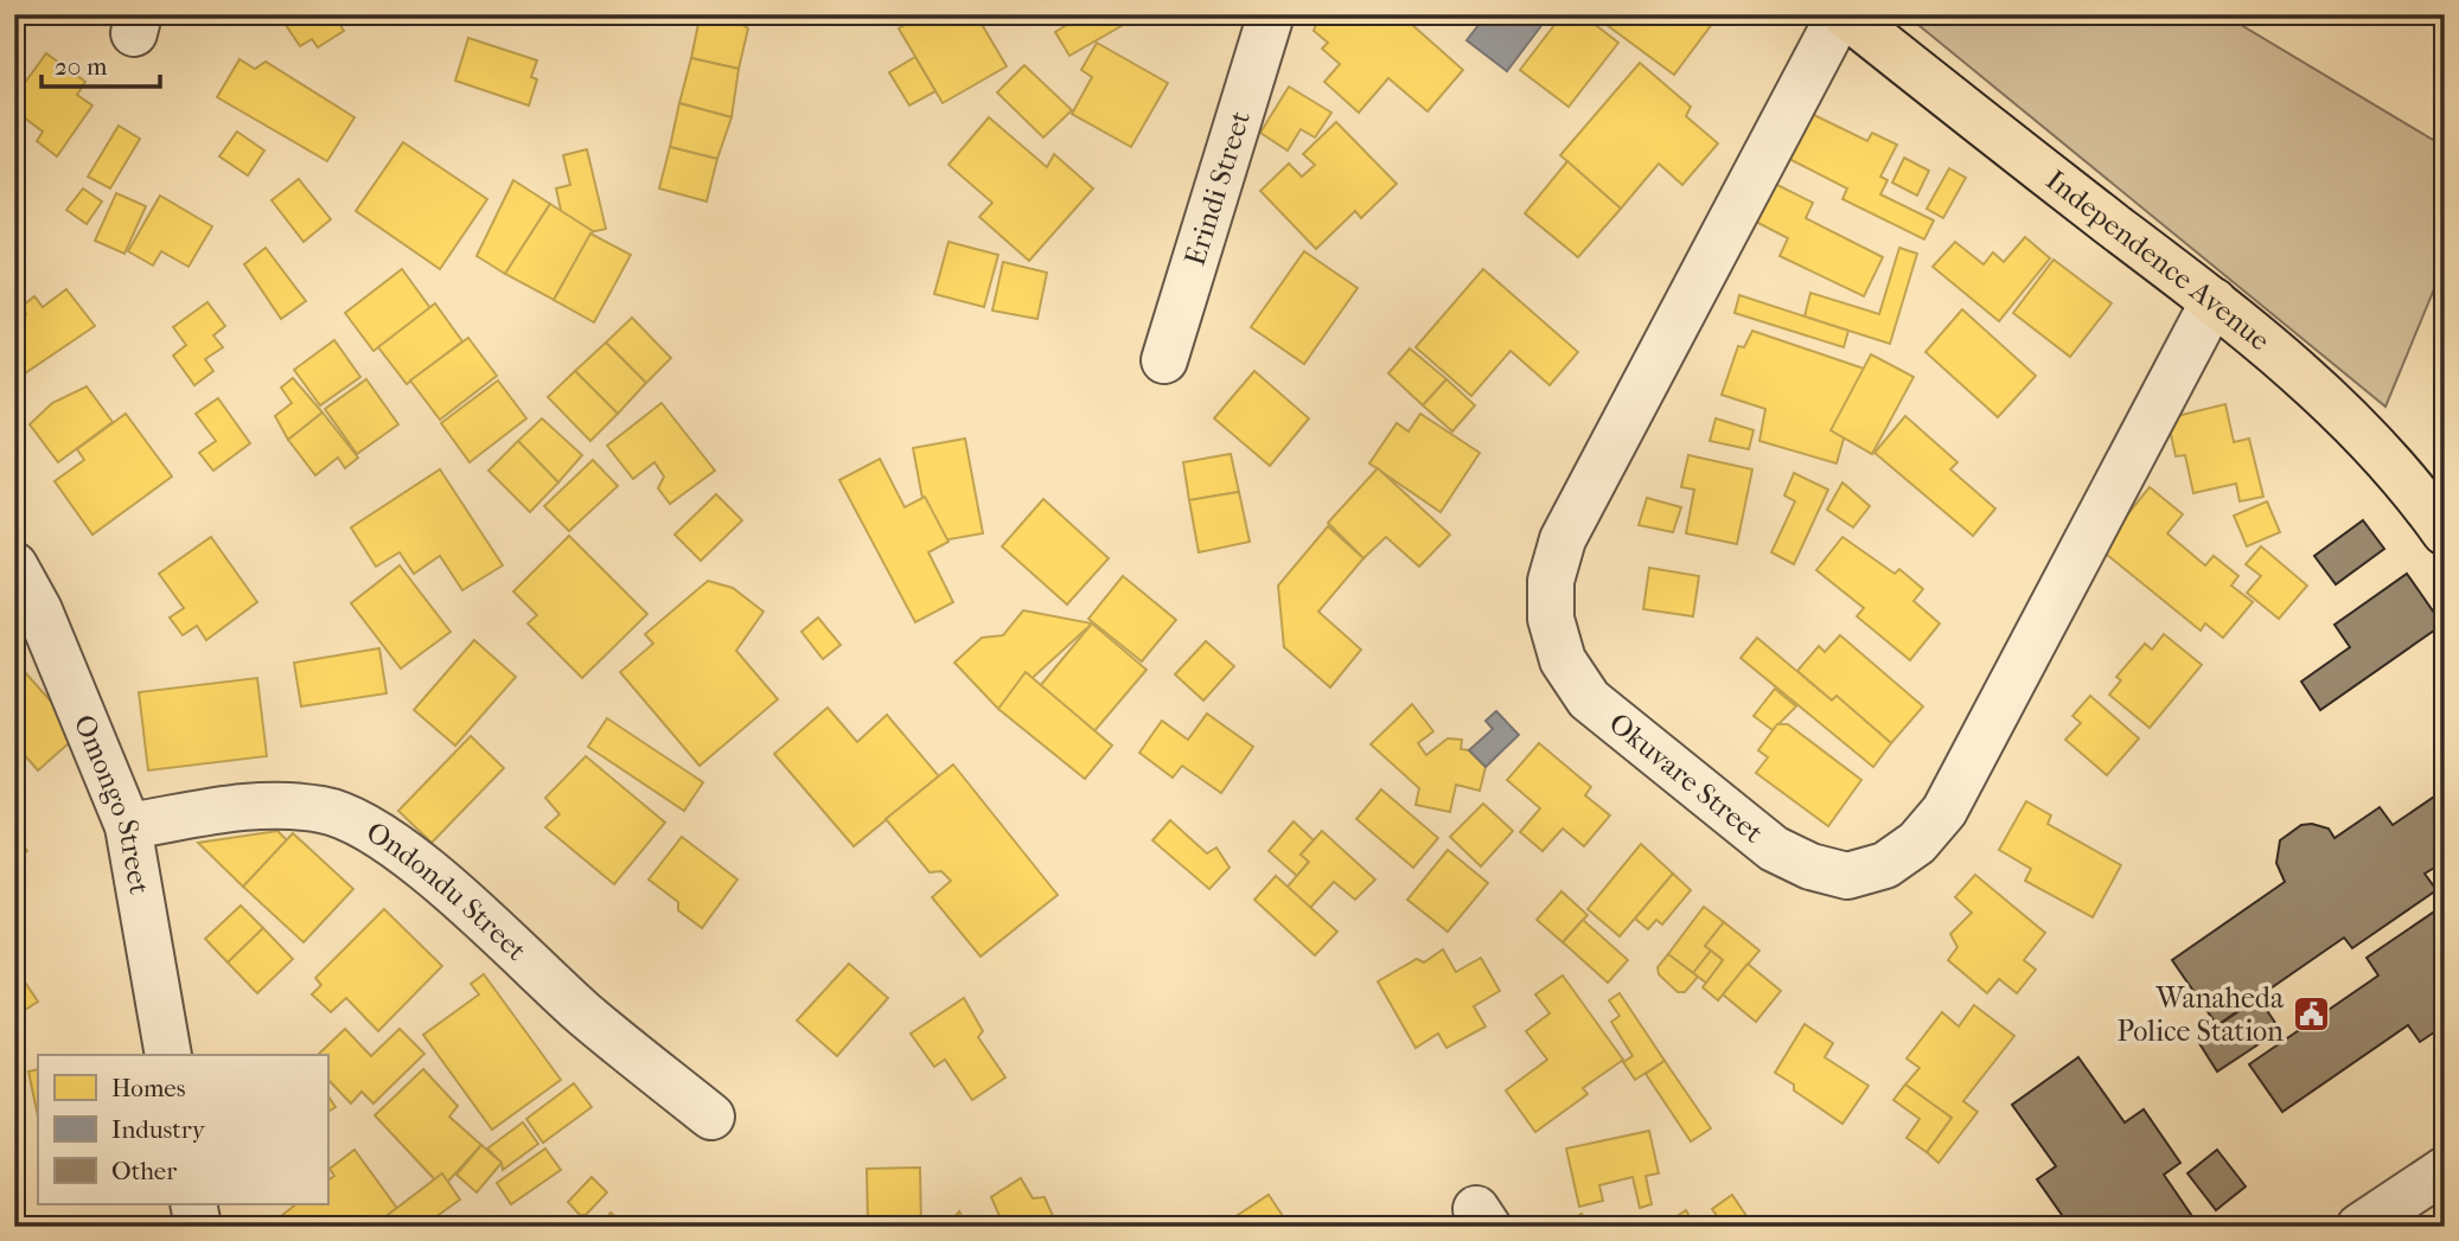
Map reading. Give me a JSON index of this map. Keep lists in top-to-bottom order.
{
  "streets": {
    "main road": ["Independence Avenue"],
    "street": [
      "Erindi Street",
      "Okuvare Street",
      "Omongo Street",
      "Ondondu Street"
    ]
  },
  "crossings": [
    ["Independence Avenue", "Okuvare Street"],
    ["Omongo Street", "Ondondu Street"]
  ],
  "places": {
    "public building": ["Wanaheda Police Station"]
  },
  "legend": ["Homes", "Industry", "Other"],
  "scale_bar": "20 m"
}
